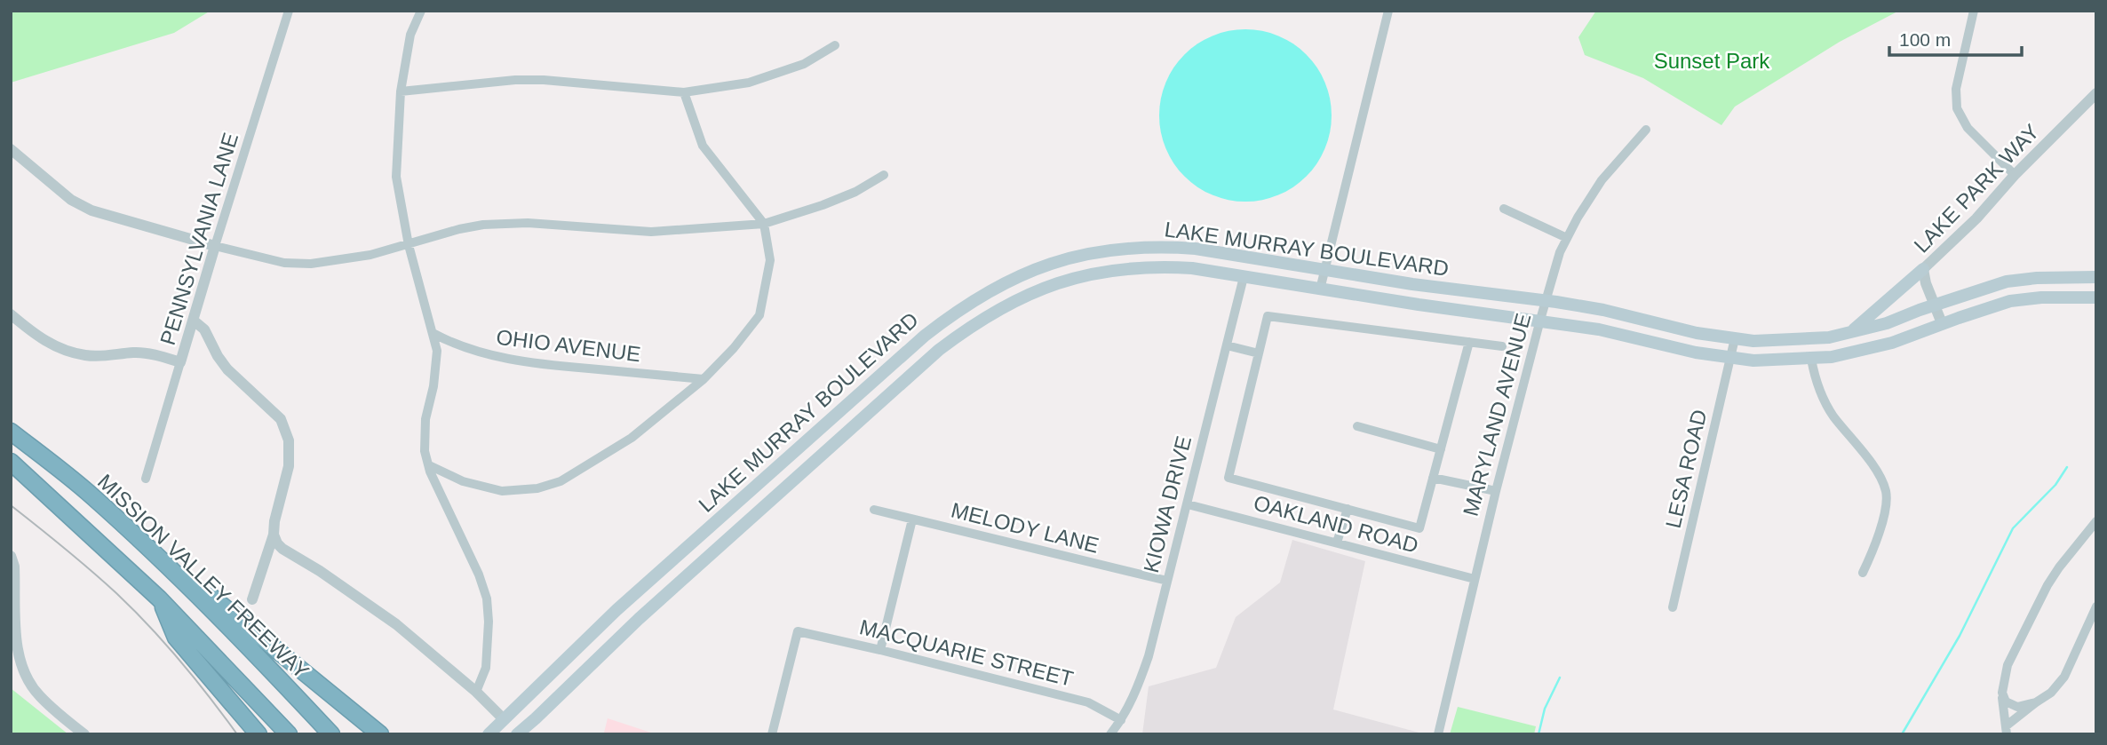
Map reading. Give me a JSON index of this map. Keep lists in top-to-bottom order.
{
  "streets": {
    "highway": ["MISSION VALLEY FREEWAY"],
    "main road": ["LAKE MURRAY BOULEVARD"],
    "street": [
      "LAKE PARK WAY",
      "PENNSYLVANIA LANE",
      "OHIO AVENUE",
      "MARYLAND AVENUE",
      "LESA ROAD",
      "KIOWA DRIVE",
      "OAKLAND ROAD",
      "MELODY LANE",
      "MACQUARIE STREET"
    ]
  },
  "crossings": [
    ["LAKE PARK WAY", "LAKE MURRAY BOULEVARD"],
    ["LAKE MURRAY BOULEVARD", "MARYLAND AVENUE"],
    ["LAKE MURRAY BOULEVARD", "LESA ROAD"],
    ["LAKE MURRAY BOULEVARD", "KIOWA DRIVE"],
    ["MARYLAND AVENUE", "OAKLAND ROAD"],
    ["KIOWA DRIVE", "OAKLAND ROAD"],
    ["KIOWA DRIVE", "MELODY LANE"],
    ["KIOWA DRIVE", "MACQUARIE STREET"]
  ],
  "parks": ["Sunset Park"],
  "scale_bar": "100 m"
}
